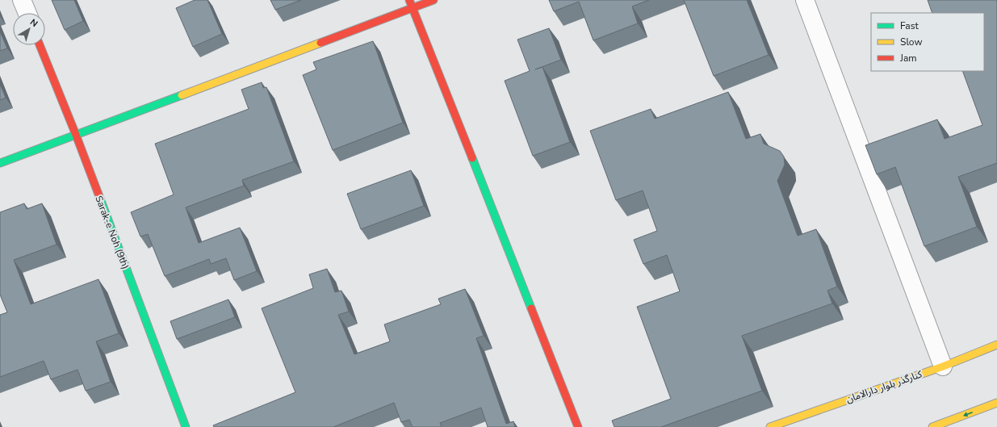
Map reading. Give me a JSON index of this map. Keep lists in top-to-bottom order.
{
  "streets": {
    "street": ["Sarak-e Noh (9th)", "کنارگذر بلوار دارالامان"]
  },
  "legend": ["Fast", "Slow", "Jam"],
  "north": "top right"
}
